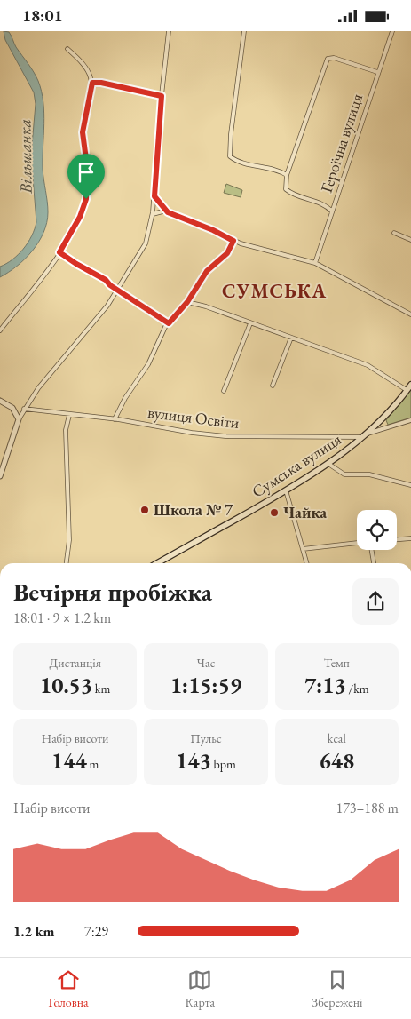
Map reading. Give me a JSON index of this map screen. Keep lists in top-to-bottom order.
{
  "streets": {
    "main road": ["Сумська вулиця"],
    "street": ["Героїчна вулиця", "вулиця Освіти"]
  },
  "crossings": [
    ["вулиця Освіти", "Сумська вулиця"]
  ],
  "districts": ["СУМСЬКА"],
  "water": ["Вільшанка"],
  "places": ["Школа № 7", "Чайка"],
  "page": {
    "status": "18:01",
    "heading": ["Вечірня пробіжка", "18:01 · 9 × 1.2 km"],
    "stats": [
      ["Дистанція", "10.53 km"],
      ["Час", "1:15:59"],
      ["Темп", "7:13 /km"],
      ["Набір висоти", "144 m"],
      ["Пульс", "143 bpm"],
      ["kcal", "648"]
    ],
    "chart": ["Набір висоти", "173–188 m"],
    "list": [
      {
        "name": "1.2 km",
        "note": "7:29"
      }
    ],
    "tabs": ["Головна", "Карта", "Збережені"]
  }
}
